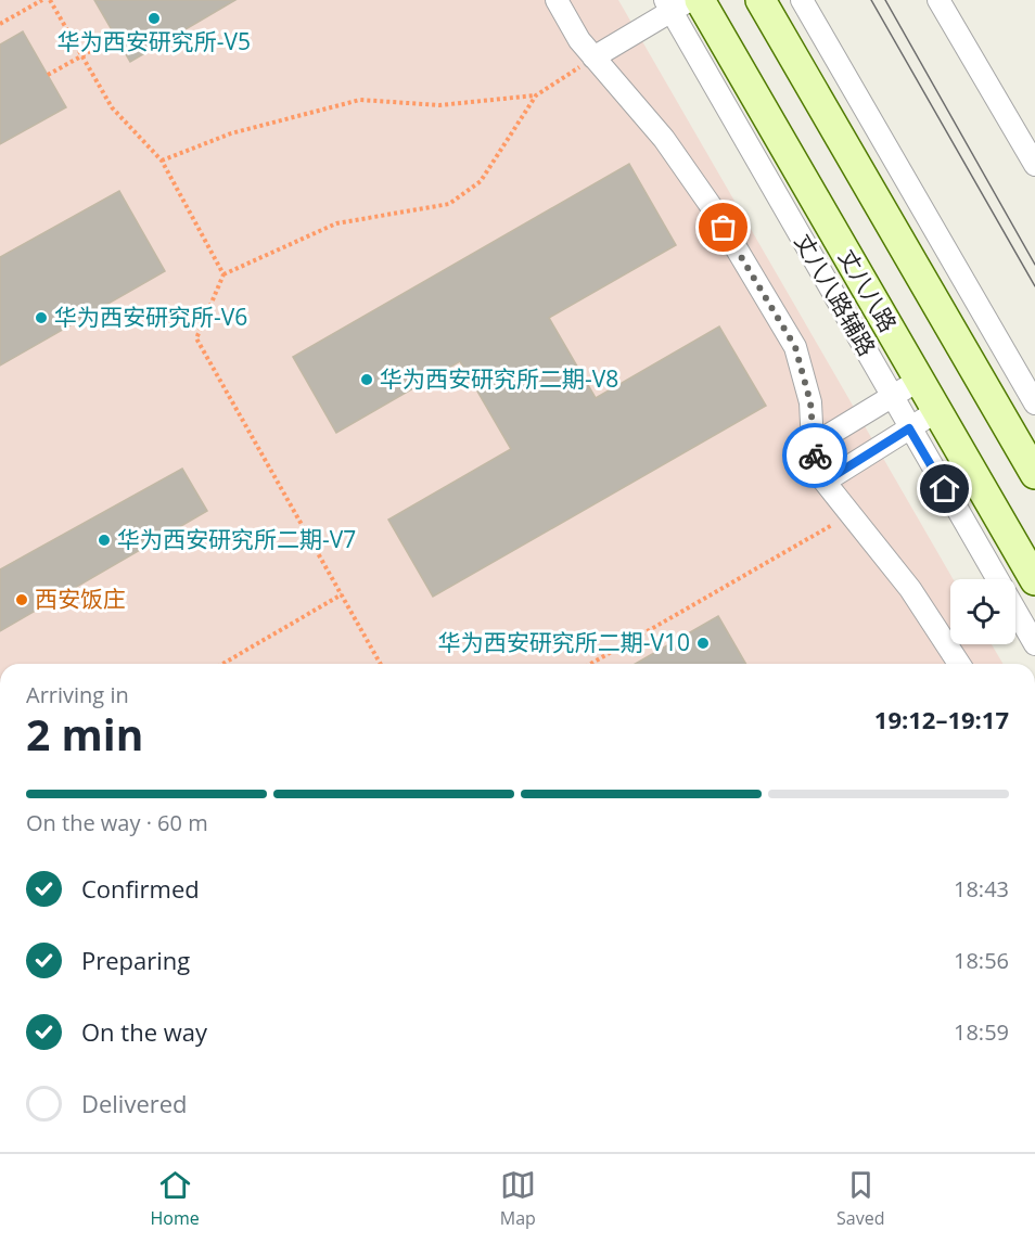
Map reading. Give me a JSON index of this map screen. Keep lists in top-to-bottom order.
{
  "streets": {
    "main road": ["丈八八路"],
    "street": ["丈八八路辅路"]
  },
  "places": [
    "华为西安研究所-V5",
    "华为西安研究所-V6",
    "华为西安研究所二期-V8",
    "华为西安研究所二期-V7",
    "西安饭庄",
    "华为西安研究所二期-V10"
  ],
  "page": {
    "heading": ["2 min", "Arriving in", "19:12–19:17"],
    "bar": "On the way · 60 m",
    "list": [
      ["Confirmed", "18:43"],
      ["Preparing", "18:56"],
      ["On the way", "18:59"],
      "Delivered"
    ],
    "tabs": ["Home", "Map", "Saved"]
  }
}
